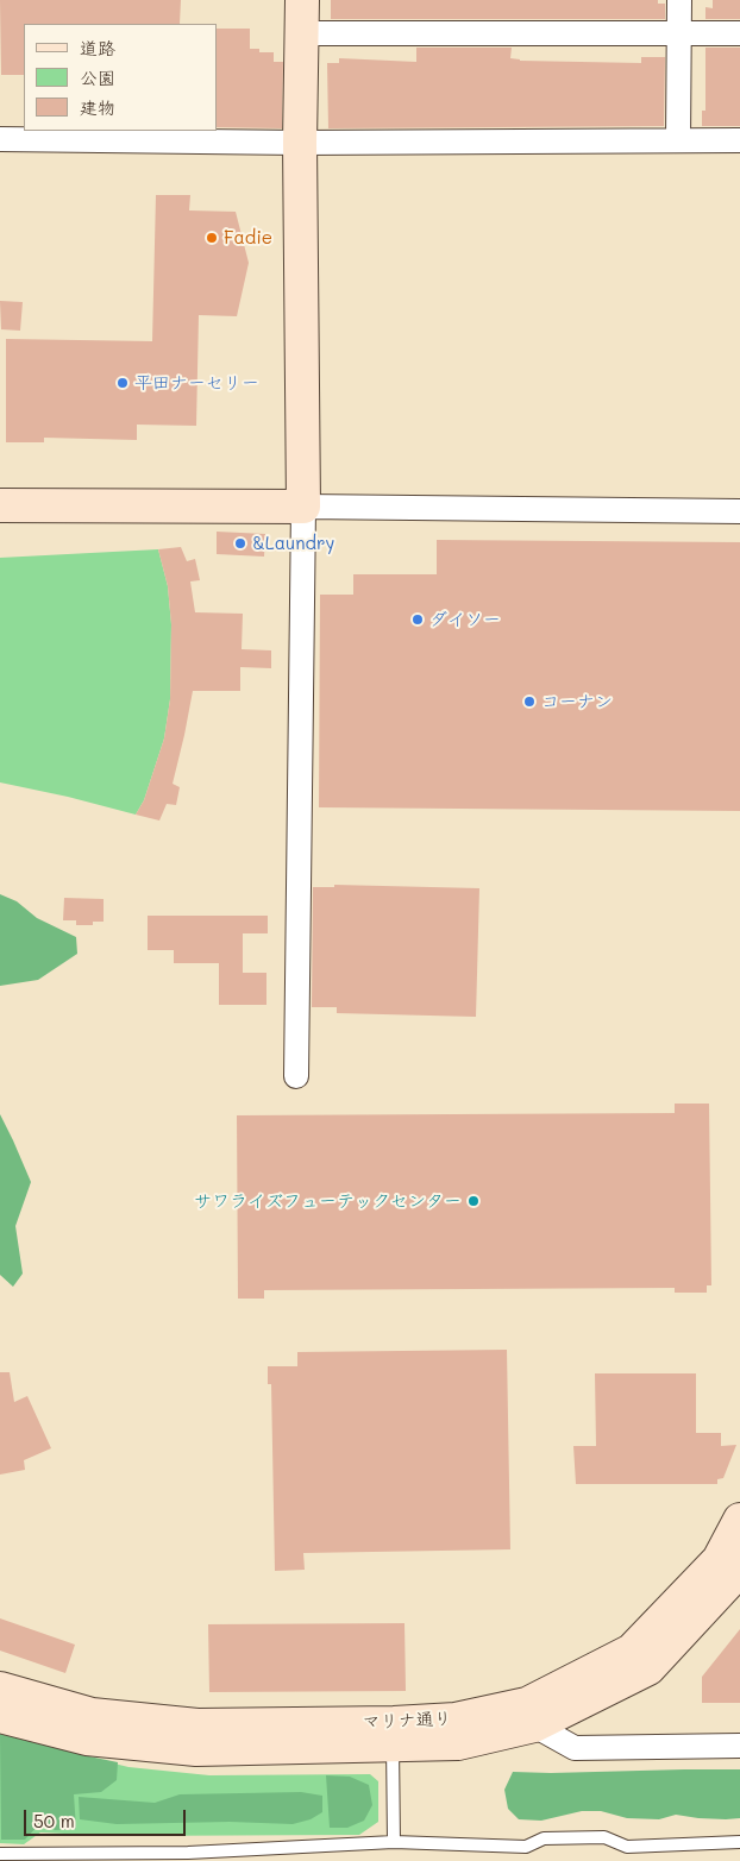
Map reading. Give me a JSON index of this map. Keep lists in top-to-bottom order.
{
  "streets": {
    "street": ["マリナ通り"]
  },
  "places": [
    "Fadie",
    "平田ナーセリー",
    "&Laundry",
    "ダイソー",
    "コーナン",
    "サワライズフューテックセンター"
  ],
  "legend": ["道路", "公園", "建物"],
  "scale_bar": "50 m"
}
